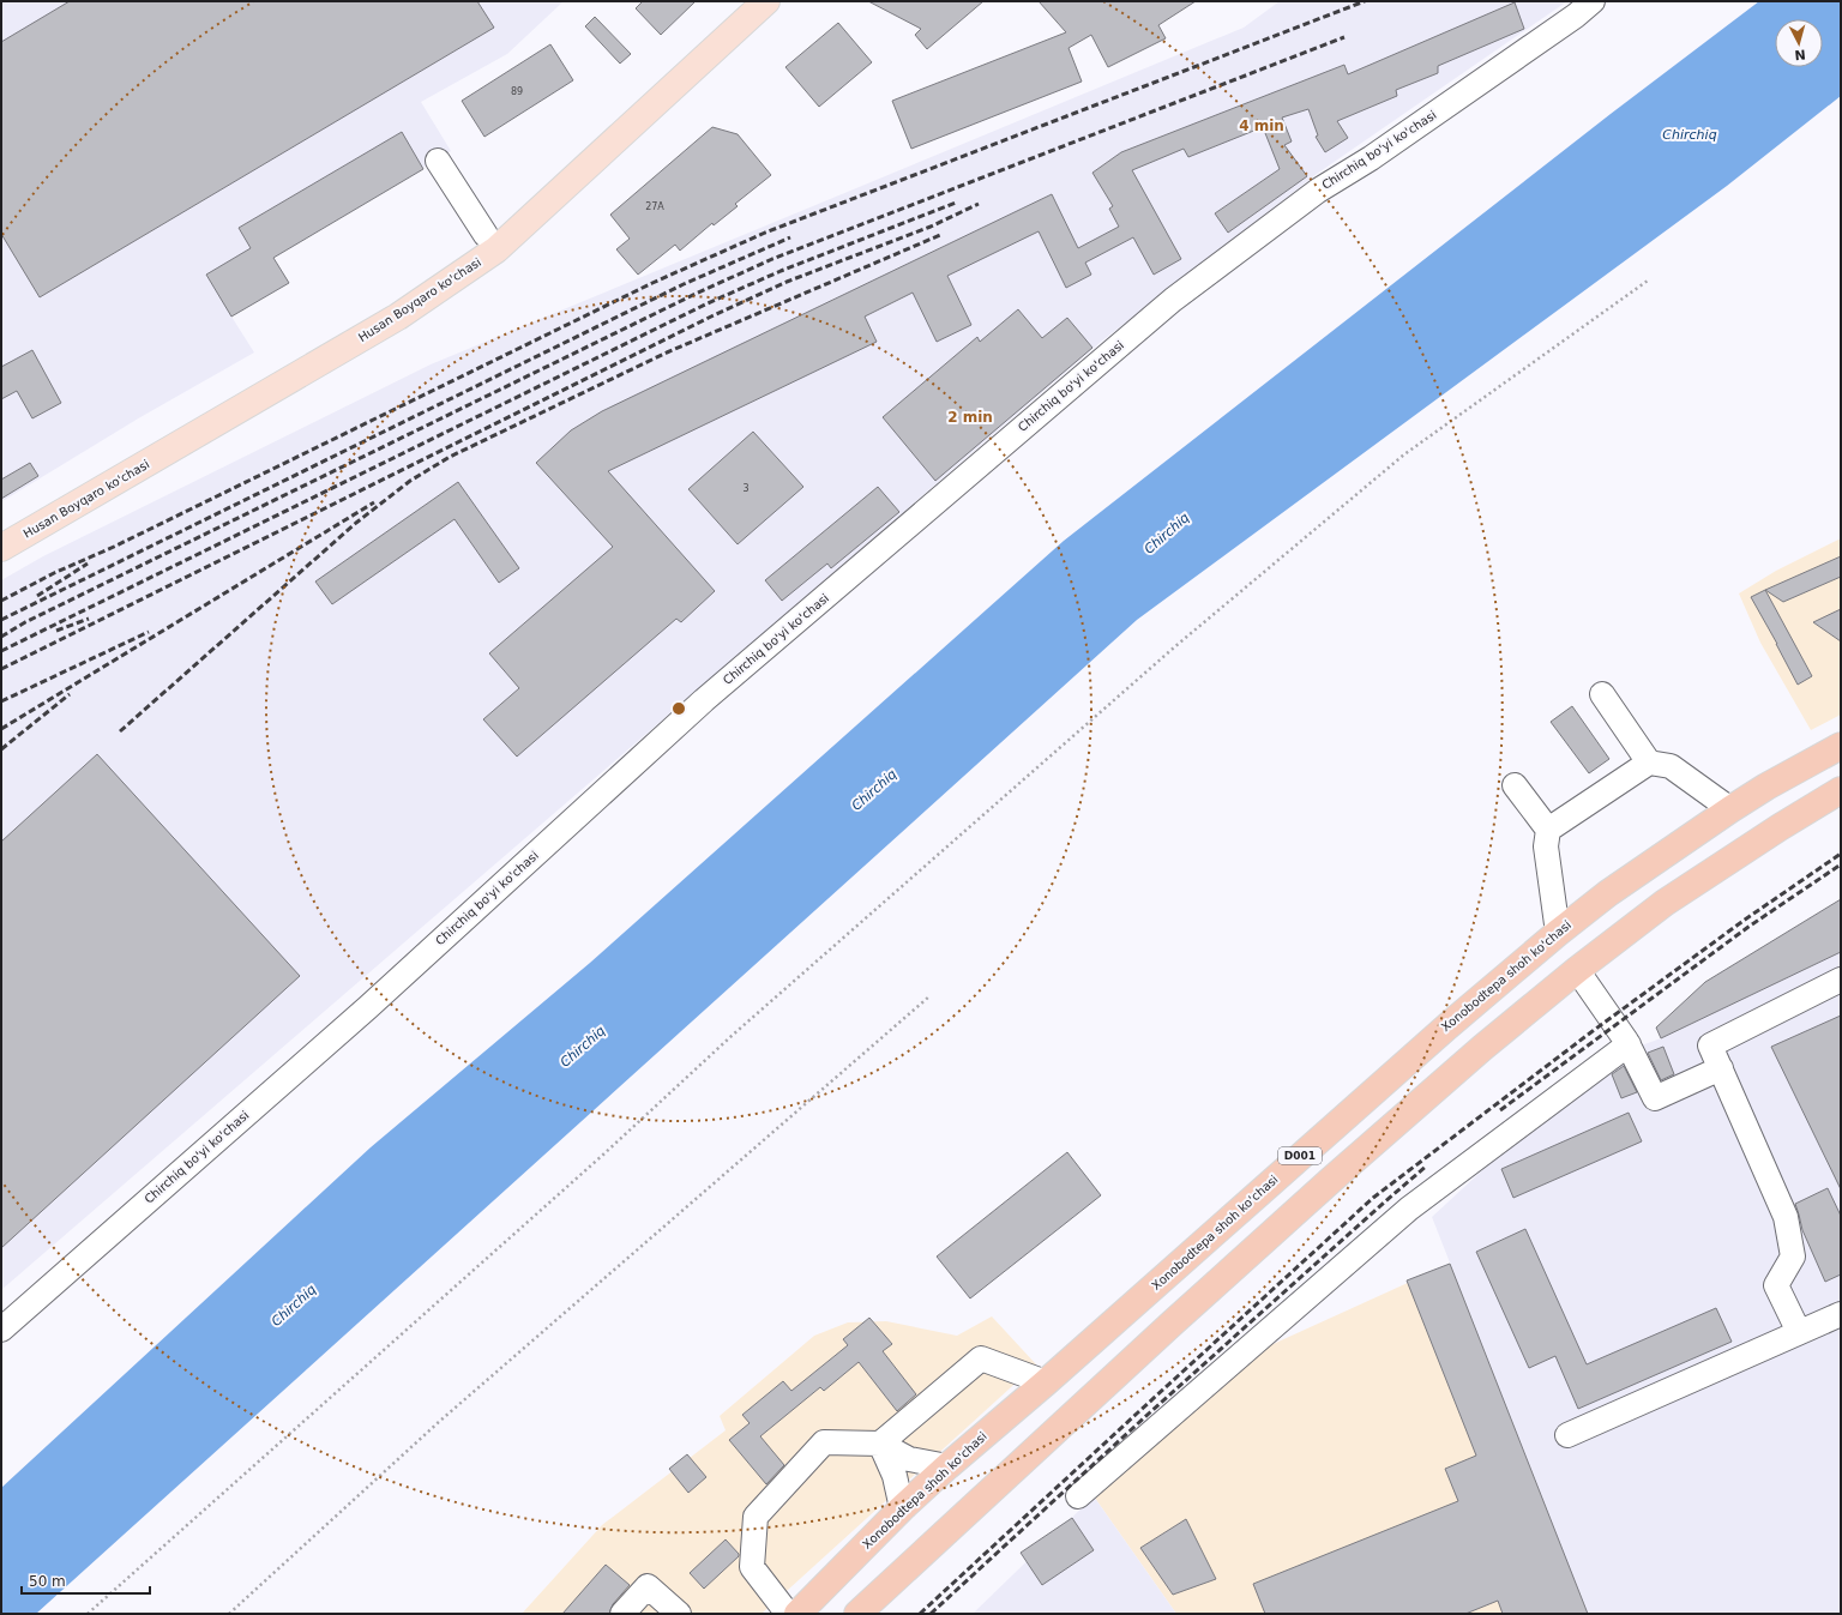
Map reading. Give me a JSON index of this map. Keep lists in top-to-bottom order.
{
  "streets": {
    "highway": ["Xonobodtepa shoh ko'chasi", "D001"],
    "main road": ["Husan Boyqaro ko'chasi"],
    "street": ["Chirchiq bo'yi ko'chasi"]
  },
  "water": ["Chirchiq"],
  "house_numbers": ["89", "27А", "3"],
  "scale_bar": "50 m",
  "north": "bottom",
  "rings": ["4 min", "2 min"]
}
